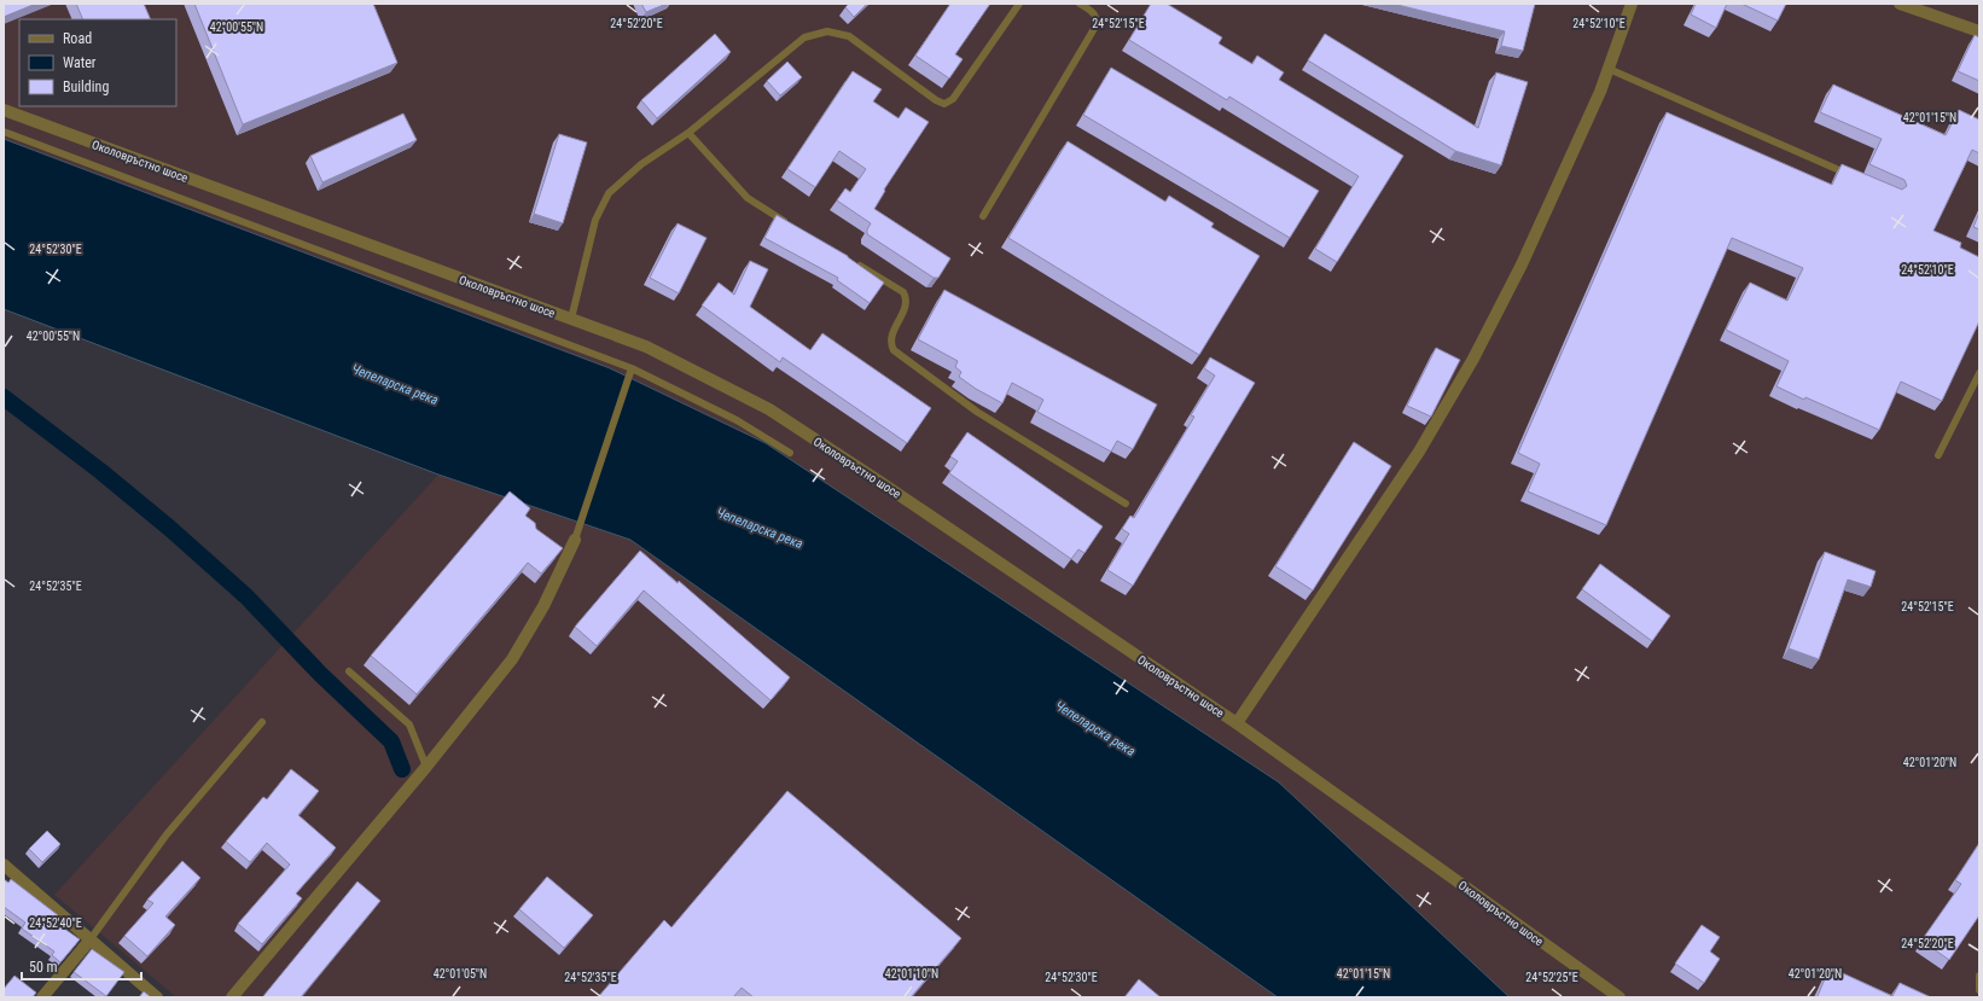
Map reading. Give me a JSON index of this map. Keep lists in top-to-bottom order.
{
  "streets": {
    "street": ["Околовръстно шосе"]
  },
  "water": ["Чепеларска река"],
  "legend": ["Road", "Water", "Building"],
  "scale_bar": "50 m",
  "coordinates": [
    "24°52'20\"E",
    "24°52'15\"E",
    "24°52'10\"E",
    "42°00'55\"N",
    "42°01'15\"N",
    "24°52'30\"E",
    "24°52'35\"E",
    "42°01'20\"N",
    "24°52'40\"E",
    "42°01'05\"N",
    "42°01'10\"N",
    "24°52'25\"E"
  ]
}
